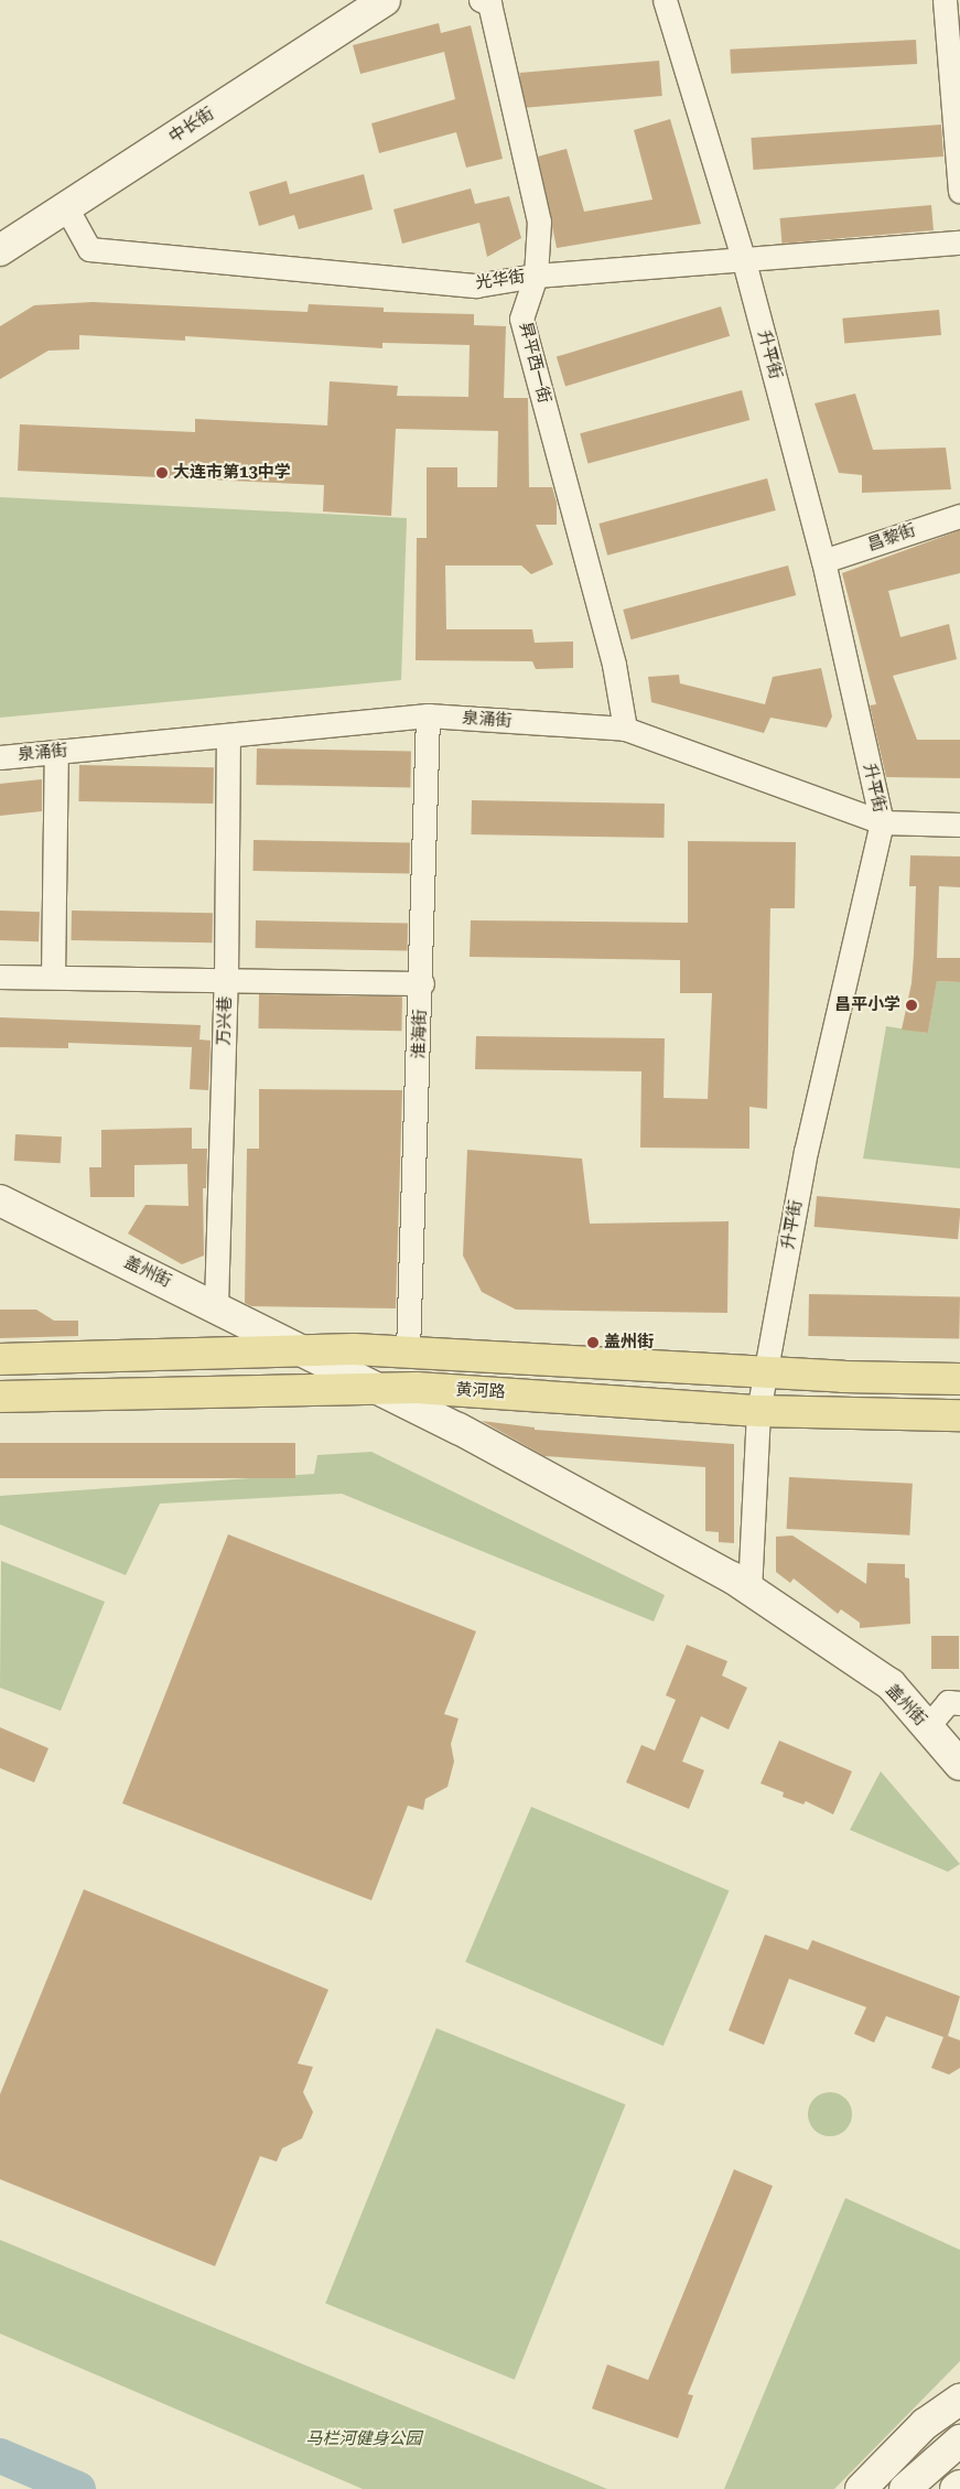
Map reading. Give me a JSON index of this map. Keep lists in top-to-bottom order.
{
  "streets": {
    "main road": ["黄河路"],
    "street": [
      "中长街",
      "光华街",
      "升平街",
      "昇平西一街",
      "昌黎街",
      "泉涌街",
      "万兴巷",
      "淮海街",
      "盖州街"
    ]
  },
  "crossings": [
    ["中长街", "光华街"],
    ["光华街", "升平街"],
    ["光华街", "昇平西一街"],
    ["升平街", "昌黎街"],
    ["升平街", "泉涌街"],
    ["升平街", "盖州街"],
    ["升平街", "黄河路"],
    ["昇平西一街", "泉涌街"],
    ["泉涌街", "万兴巷"],
    ["泉涌街", "淮海街"],
    ["万兴巷", "盖州街"],
    ["淮海街", "黄河路"],
    ["盖州街", "黄河路"]
  ],
  "parks": ["马栏河健身公园"],
  "places": ["大连市第13中学", "昌平小学", "盖州街"]
}
